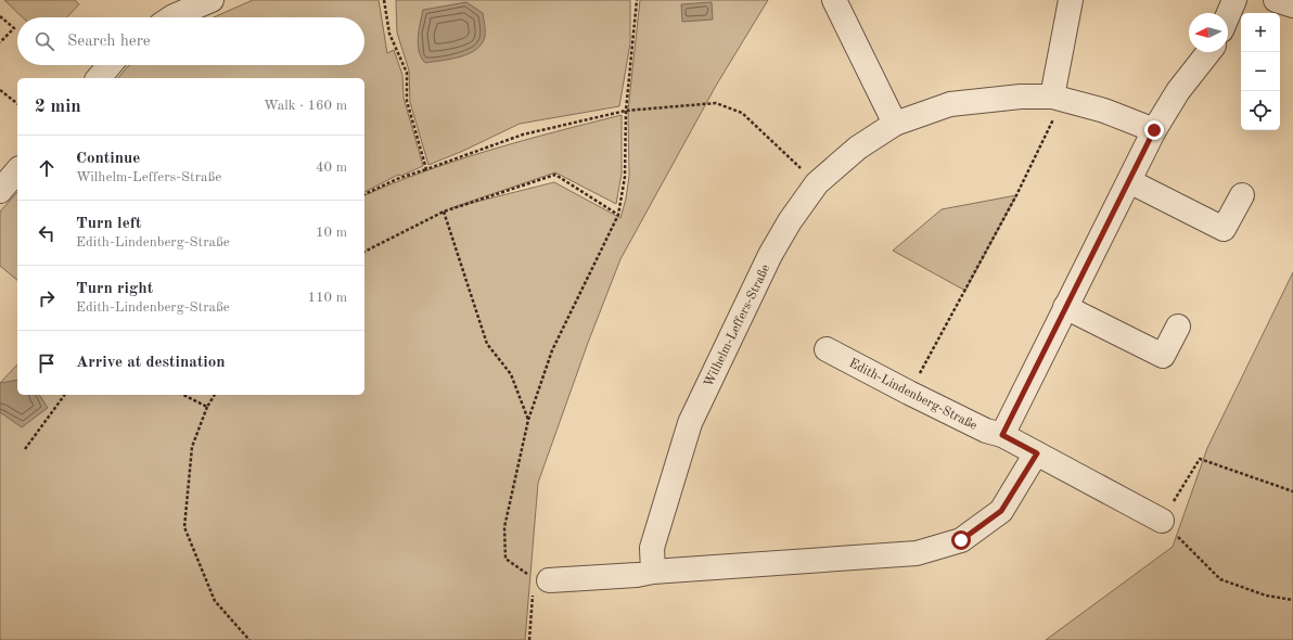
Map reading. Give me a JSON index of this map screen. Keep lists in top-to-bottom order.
{
  "streets": {
    "street": ["Wilhelm-Leffers-Straße", "Edith-Lindenberg-Straße"]
  },
  "north": "left",
  "page": {
    "map_buttons": ["+", "−"],
    "search": "Search here",
    "heading": ["2 min", "Walk · 160 m"],
    "list": [
      ["Continue", "Wilhelm-Leffers-Straße", "40 m"],
      ["Turn left", "Edith-Lindenberg-Straße", "10 m"],
      ["Turn right", "Edith-Lindenberg-Straße", "110 m"],
      "Arrive at destination"
    ]
  }
}
